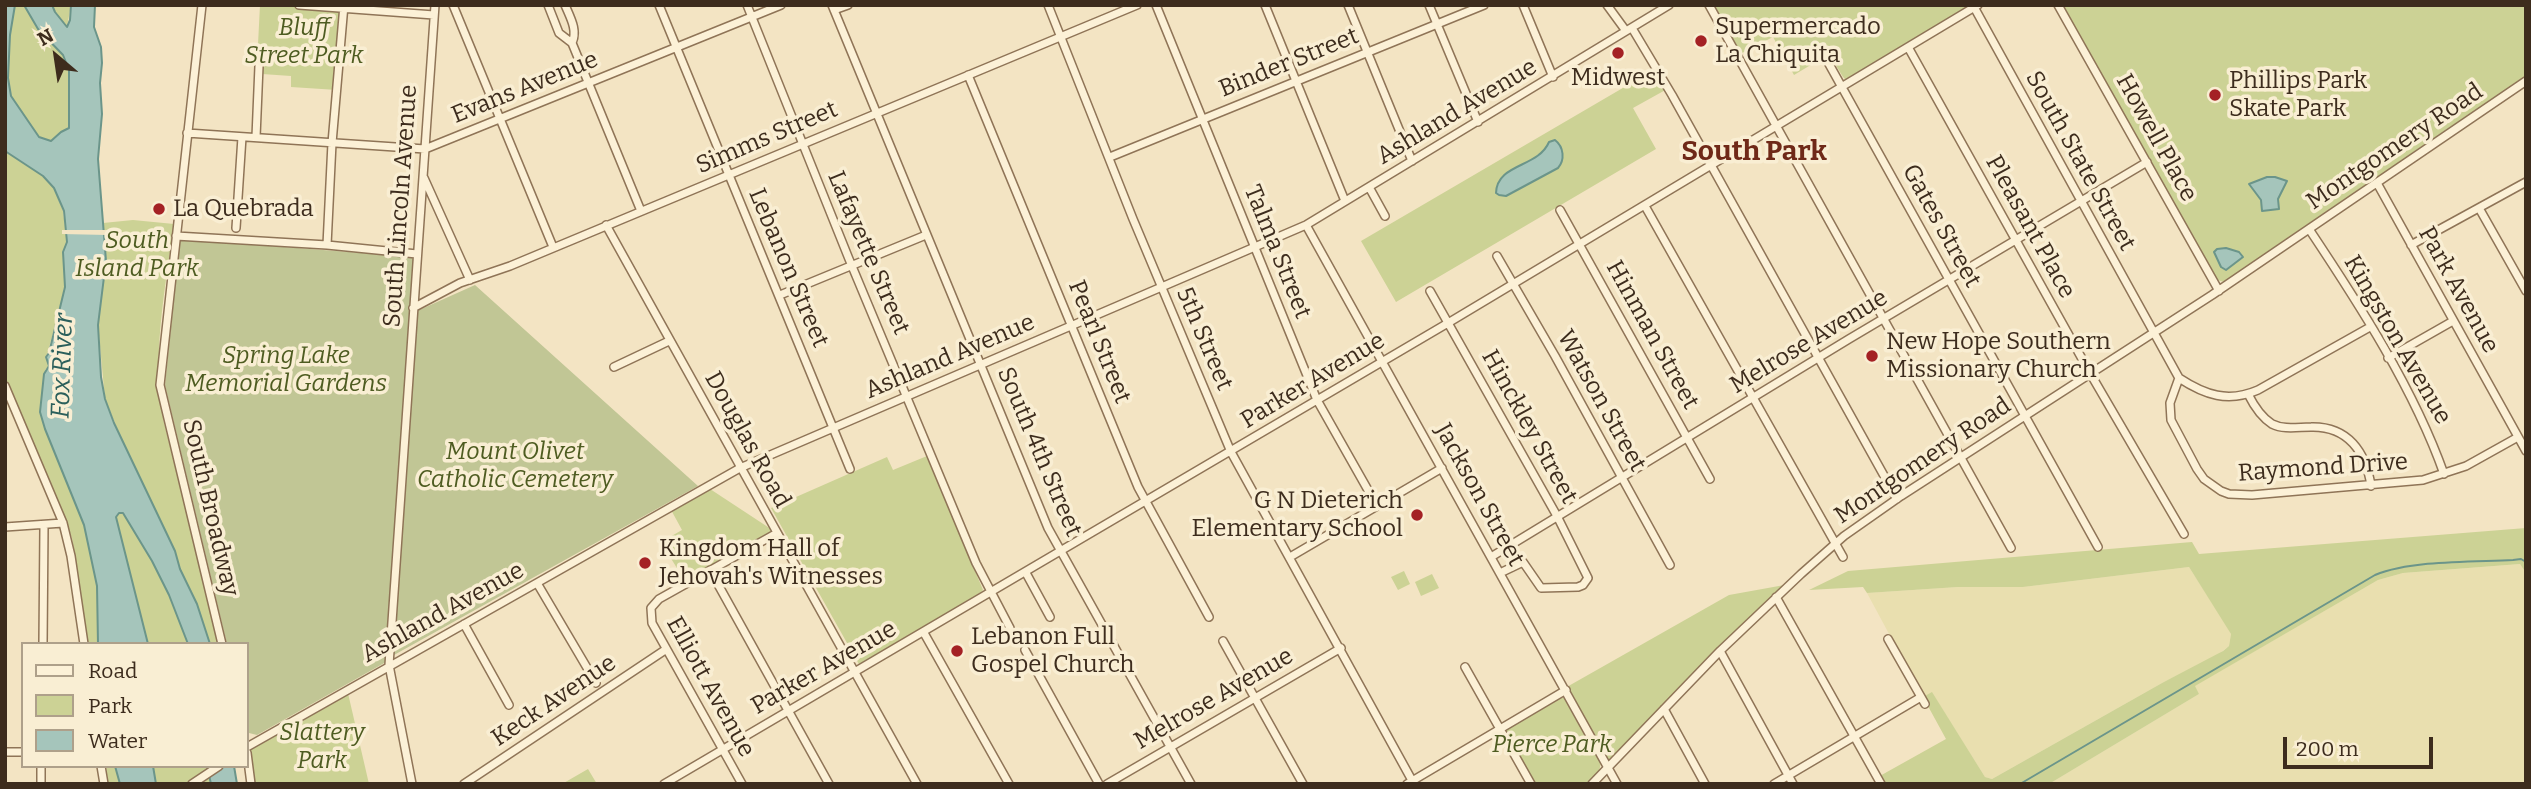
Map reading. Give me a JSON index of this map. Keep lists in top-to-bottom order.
{
  "streets": {
    "street": [
      "Binder Street",
      "Evans Avenue",
      "Ashland Avenue",
      "Simms Street",
      "Howell Place",
      "Montgomery Road",
      "South State Street",
      "South Lincoln Avenue",
      "Gates Street",
      "Pleasant Place",
      "Talma Street",
      "Lafayette Street",
      "Lebanon Street",
      "Park Avenue",
      "Hinman Street",
      "5th Street",
      "Kingston Avenue",
      "Pearl Street",
      "Melrose Avenue",
      "Parker Avenue",
      "Watson Street",
      "Hinckley Street",
      "Douglas Road",
      "South 4th Street",
      "Raymond Drive",
      "Jackson Street",
      "South Broadway",
      "Elliott Avenue",
      "Keck Avenue"
    ]
  },
  "crossings": [
    ["Binder Street", "Talma Street"],
    ["Binder Street", "5th Street"],
    ["Evans Avenue", "South Lincoln Avenue"],
    ["Evans Avenue", "Lafayette Street"],
    ["Evans Avenue", "Lebanon Street"],
    ["Evans Avenue", "South Broadway"],
    ["Ashland Avenue", "South Lincoln Avenue"],
    ["Ashland Avenue", "Talma Street"],
    ["Ashland Avenue", "Lafayette Street"],
    ["Ashland Avenue", "Lebanon Street"],
    ["Ashland Avenue", "5th Street"],
    ["Ashland Avenue", "Pearl Street"],
    ["Ashland Avenue", "Douglas Road"],
    ["Ashland Avenue", "South 4th Street"],
    ["Ashland Avenue", "Jackson Street"],
    ["Simms Street", "South Lincoln Avenue"],
    ["Simms Street", "Lafayette Street"],
    ["Simms Street", "Lebanon Street"],
    ["Simms Street", "5th Street"],
    ["Simms Street", "Pearl Street"],
    ["Simms Street", "Douglas Road"],
    ["Simms Street", "South 4th Street"],
    ["Howell Place", "Montgomery Road"],
    ["Howell Place", "Melrose Avenue"],
    ["Montgomery Road", "South State Street"],
    ["Montgomery Road", "Gates Street"],
    ["Montgomery Road", "Pleasant Place"],
    ["Montgomery Road", "Park Avenue"],
    ["Montgomery Road", "Kingston Avenue"],
    ["Montgomery Road", "Jackson Street"],
    ["South State Street", "Melrose Avenue"],
    ["South State Street", "Parker Avenue"],
    ["Gates Street", "Melrose Avenue"],
    ["Gates Street", "Parker Avenue"],
    ["Pleasant Place", "Melrose Avenue"],
    ["Pleasant Place", "Parker Avenue"],
    ["Talma Street", "Parker Avenue"],
    ["Lafayette Street", "Parker Avenue"],
    ["Park Avenue", "Raymond Drive"],
    ["Hinman Street", "Melrose Avenue"],
    ["Hinman Street", "Parker Avenue"],
    ["5th Street", "Melrose Avenue"],
    ["5th Street", "Parker Avenue"],
    ["Kingston Avenue", "Raymond Drive"],
    ["Pearl Street", "Parker Avenue"],
    ["Melrose Avenue", "Watson Street"],
    ["Melrose Avenue", "Hinckley Street"],
    ["Melrose Avenue", "South 4th Street"],
    ["Melrose Avenue", "Jackson Street"],
    ["Parker Avenue", "Watson Street"],
    ["Parker Avenue", "Hinckley Street"],
    ["Parker Avenue", "Douglas Road"],
    ["Parker Avenue", "South 4th Street"],
    ["Parker Avenue", "Jackson Street"],
    ["Parker Avenue", "Elliott Avenue"],
    ["Hinckley Street", "Jackson Street"],
    ["Elliott Avenue", "Keck Avenue"]
  ],
  "districts": ["South Park"],
  "water": ["Fox River"],
  "parks": [
    "Bluff Street Park",
    "South Island Park",
    "Spring Lake Memorial Gardens",
    "Mount Olivet Catholic Cemetery",
    "Slattery Park",
    "Pierce Park"
  ],
  "places": [
    "Supermercado La Chiquita",
    "Midwest",
    "Phillips Park Skate Park",
    "La Quebrada",
    "New Hope Southern Missionary Church",
    "G N Dieterich Elementary School",
    "Kingdom Hall of Jehovah's Witnesses",
    "Lebanon Full Gospel Church"
  ],
  "legend": ["Road", "Park", "Water"],
  "scale_bar": "200 m",
  "north": "top left"
}
